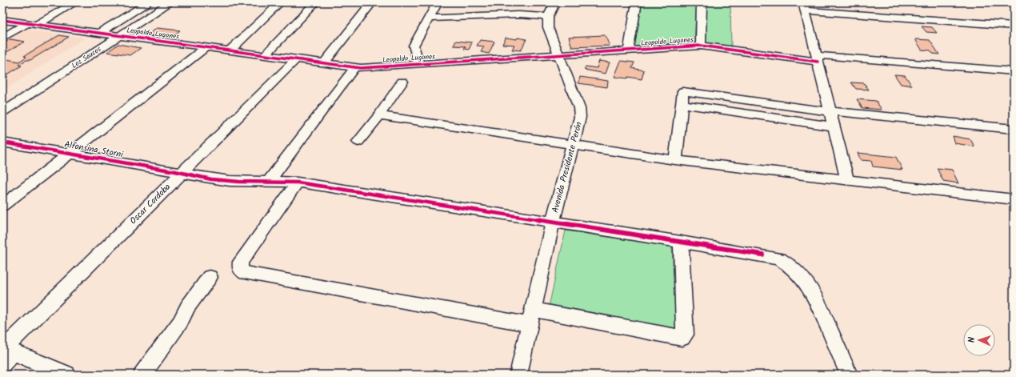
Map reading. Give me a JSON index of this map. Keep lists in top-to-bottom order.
{
  "streets": {
    "street": [
      "Leopoldo Lugones",
      "Los Sauces",
      "Alfonsina Storni",
      "Avenida Presidente Perón",
      "Oscar Cordoba"
    ]
  },
  "crossings": [
    ["Leopoldo Lugones", "Los Sauces"],
    ["Leopoldo Lugones", "Avenida Presidente Perón"],
    ["Leopoldo Lugones", "Oscar Cordoba"],
    ["Alfonsina Storni", "Avenida Presidente Perón"],
    ["Alfonsina Storni", "Oscar Cordoba"]
  ],
  "north": "left"
}
